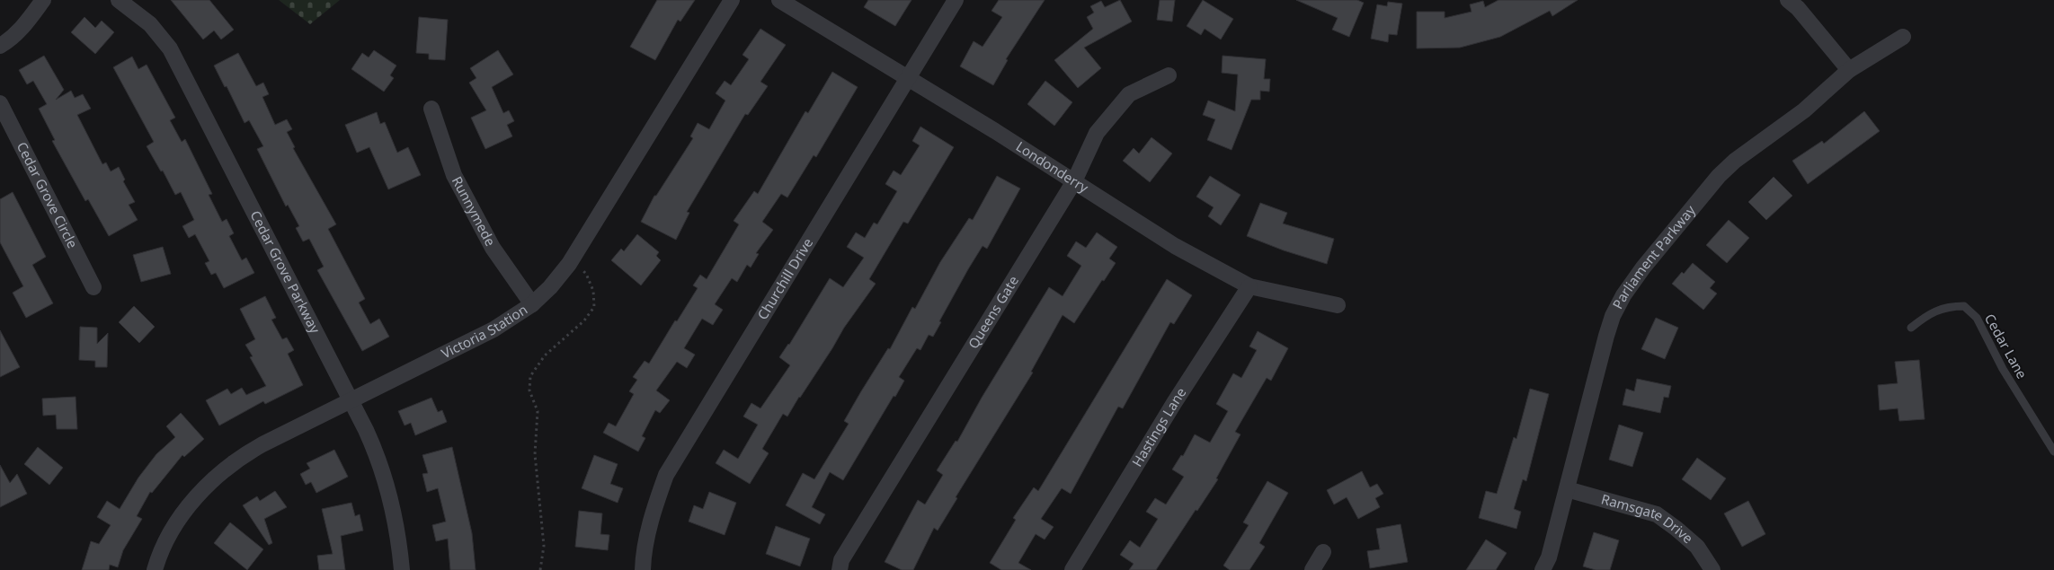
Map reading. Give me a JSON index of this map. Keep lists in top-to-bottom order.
{
  "streets": {
    "street": [
      "Londonderry",
      "Cedar Grove Circle",
      "Runnymede",
      "Parliament Parkway",
      "Cedar Grove Parkway",
      "Churchill Drive",
      "Queens Gate",
      "Victoria Station",
      "Hastings Lane",
      "Ramsgate Drive"
    ],
    "lane": ["Cedar Lane"]
  },
  "crossings": [
    ["Londonderry", "Churchill Drive"],
    ["Londonderry", "Queens Gate"],
    ["Londonderry", "Hastings Lane"],
    ["Runnymede", "Victoria Station"],
    ["Parliament Parkway", "Ramsgate Drive"],
    ["Cedar Grove Parkway", "Victoria Station"]
  ]
}
